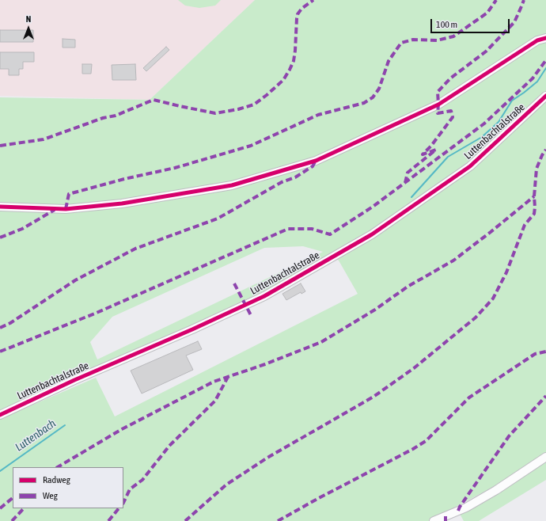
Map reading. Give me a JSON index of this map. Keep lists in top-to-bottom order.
{
  "streets": {
    "street": ["Luttenbachtalstraße"]
  },
  "water": ["Luttenbach"],
  "legend": ["Radweg", "Weg"],
  "scale_bar": "100 m",
  "north": "top"
}
